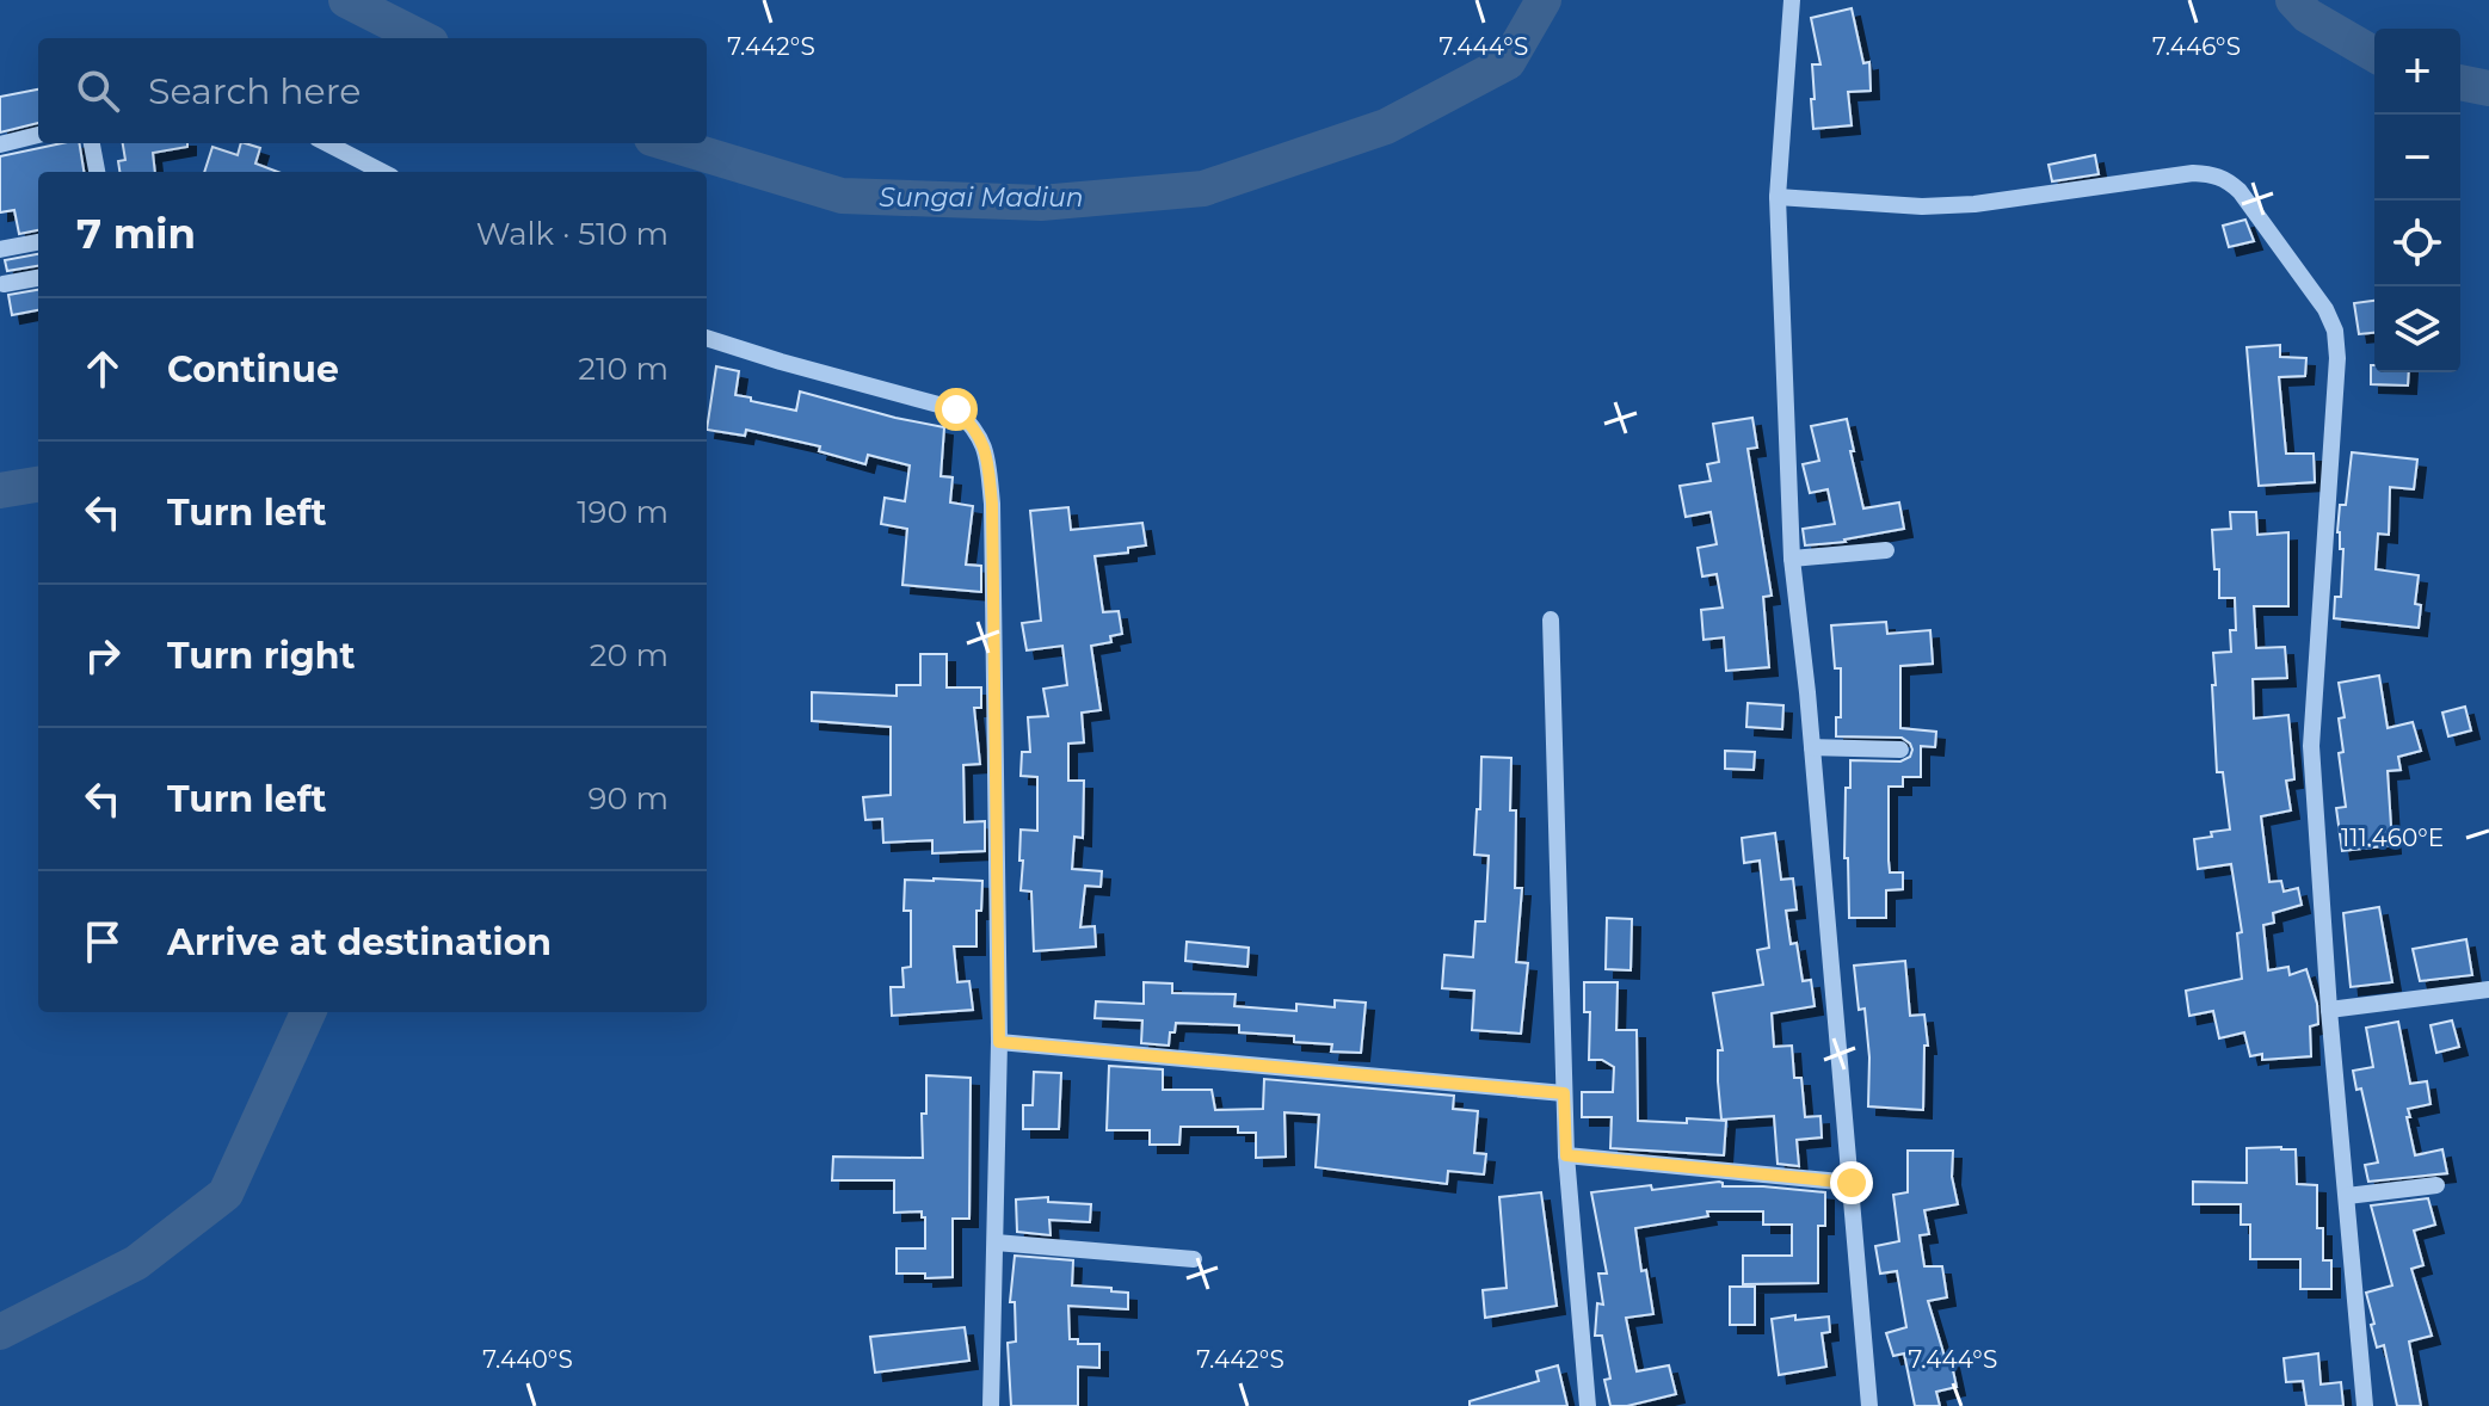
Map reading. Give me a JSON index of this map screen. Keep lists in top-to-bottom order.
{
  "water": ["Sungai Madiun"],
  "page": {
    "map_buttons": ["+", "−"],
    "search": "Search here",
    "heading": ["7 min", "Walk · 510 m"],
    "list": [
      ["Continue", "210 m"],
      ["Turn left", "190 m"],
      ["Turn right", "20 m"],
      ["Turn left", "90 m"],
      "Arrive at destination"
    ]
  },
  "coordinates": [
    "7.446°S",
    "7.442°S",
    "7.444°S",
    "111.460°E",
    "7.440°S"
  ]
}
